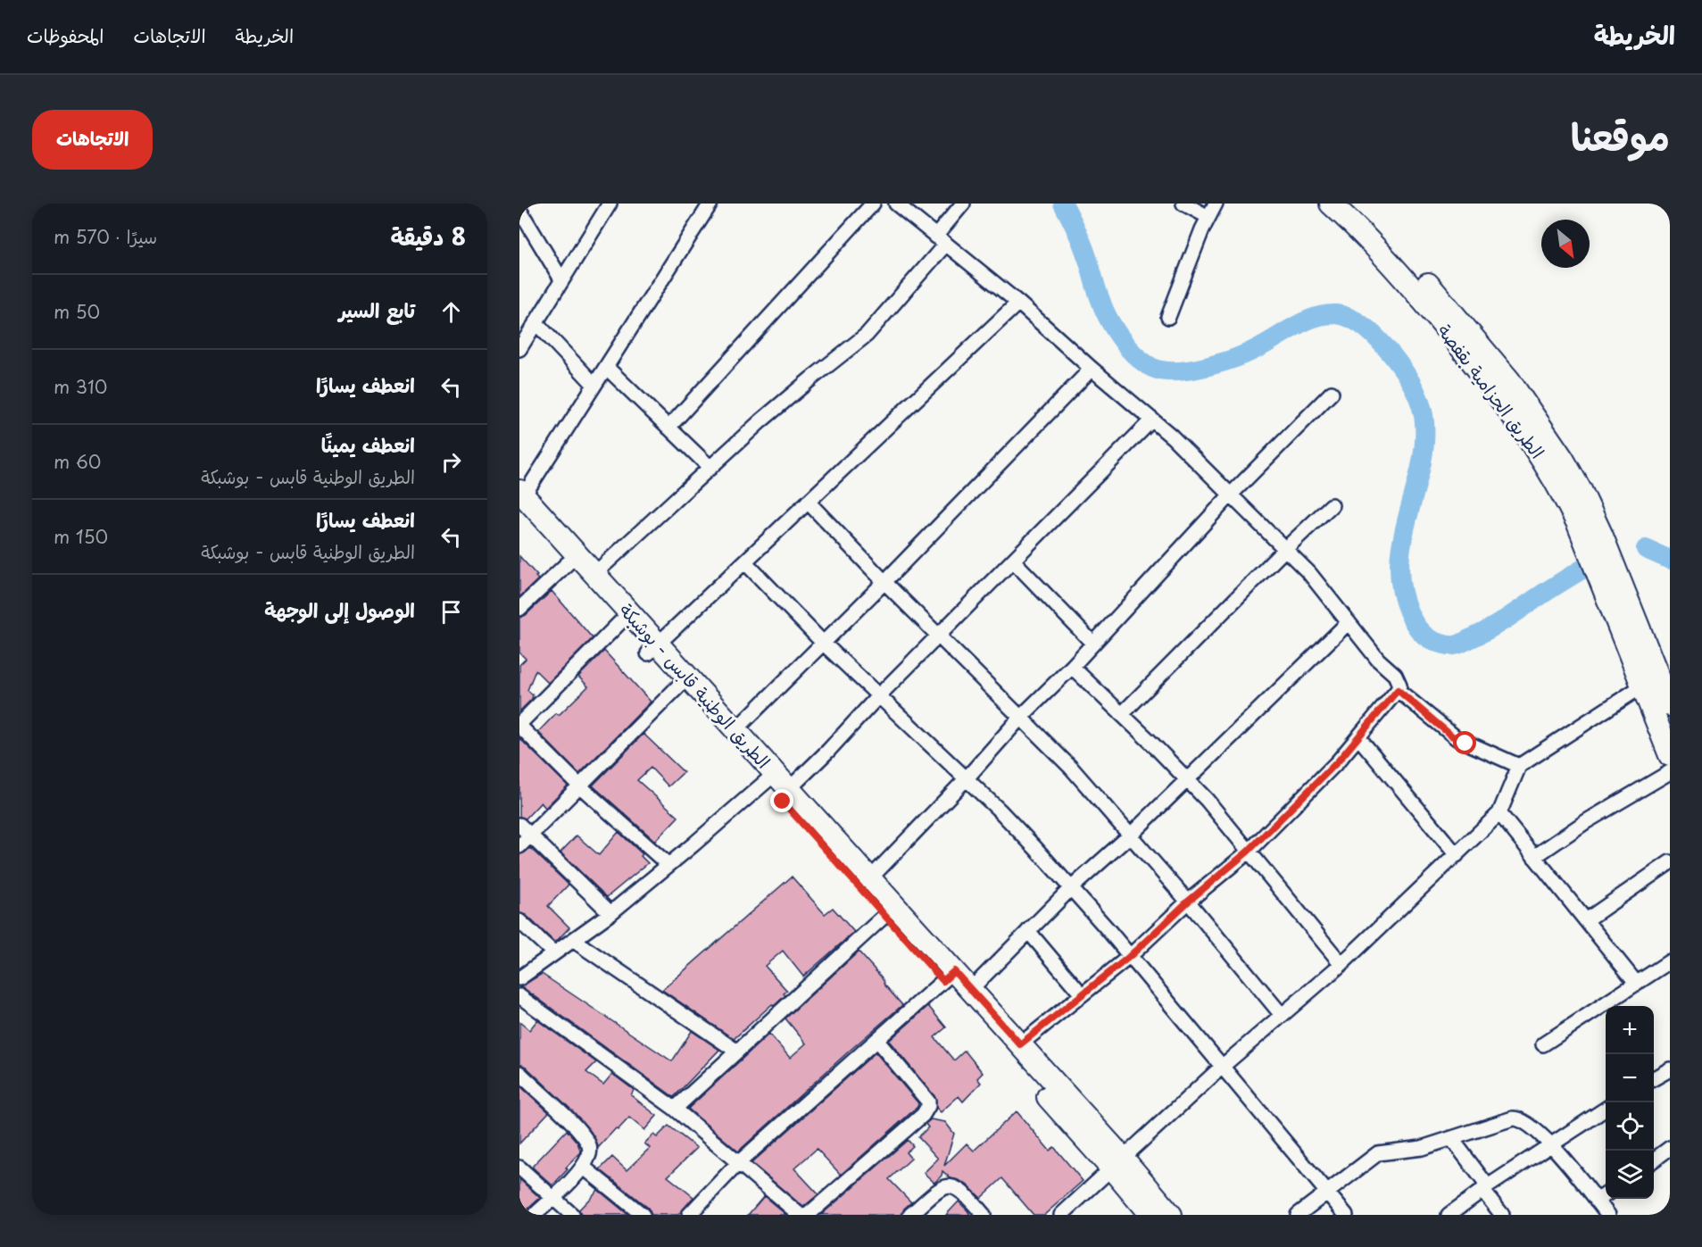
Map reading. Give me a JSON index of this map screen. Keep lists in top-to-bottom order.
{
  "streets": {
    "main road": ["الطريق الحزامية بقفصة", "الطريق الوطنية قابس - بوشبكة"]
  },
  "north": "bottom right",
  "page": {
    "header": "الخريطة",
    "nav": ["الخريطة", "الاتجاهات", "المحفوظات"],
    "title": "موقعنا",
    "buttons": "الاتجاهات",
    "heading": ["8 دقيقة", "سيرًا · 570 m"],
    "list": [
      ["تابع السير", "50 m"],
      ["انعطف يسارًا", "310 m"],
      ["انعطف يمينًا", "الطريق الوطنية قابس - بوشبكة", "60 m"],
      ["انعطف يسارًا", "الطريق الوطنية قابس - بوشبكة", "150 m"],
      "الوصول إلى الوجهة"
    ],
    "map_buttons": ["+", "−"]
  }
}
